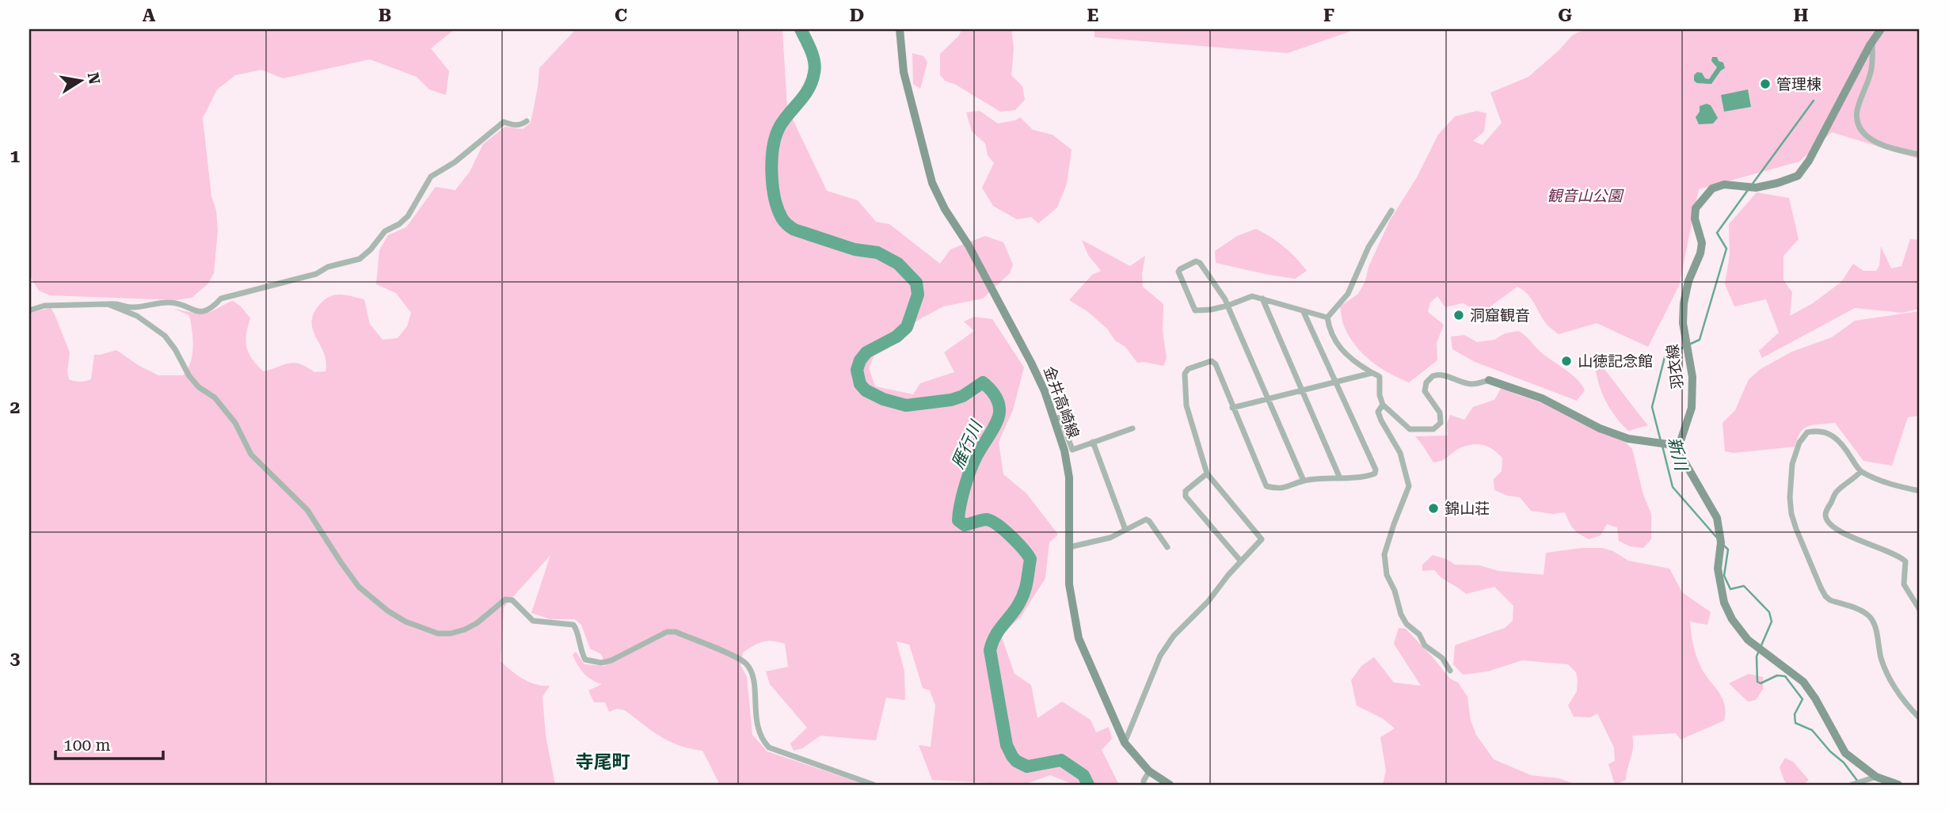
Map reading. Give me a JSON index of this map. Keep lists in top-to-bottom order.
{
  "streets": {
    "street": ["羽衣線", "金井高崎線"]
  },
  "districts": ["寺尾町"],
  "water": ["雁行川", "新川"],
  "parks": ["観音山公園"],
  "places": [
    "管理棟",
    "洞窟観音",
    "山徳記念館",
    "錦山荘"
  ],
  "scale_bar": "100 m",
  "north": "right",
  "grid": {
    "columns": [
      "A",
      "B",
      "C",
      "D",
      "E",
      "F",
      "G",
      "H"
    ],
    "rows": ["1", "2", "3"]
  }
}
